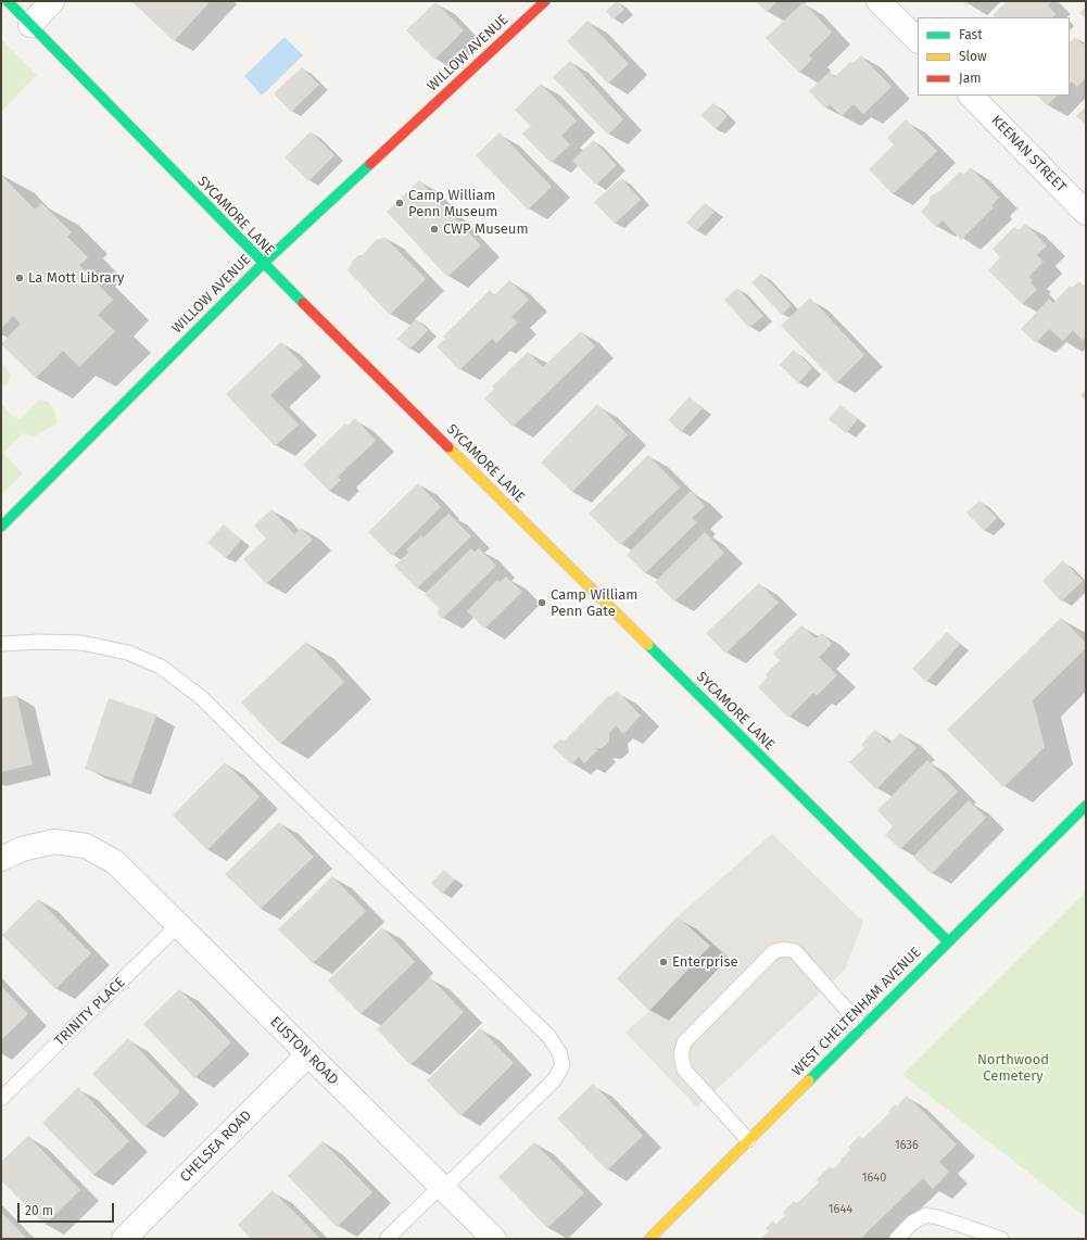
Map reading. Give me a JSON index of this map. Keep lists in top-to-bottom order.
{
  "streets": {
    "main road": ["WILLOW AVENUE", "SYCAMORE LANE", "WEST CHELTENHAM AVENUE"],
    "street": ["KEENAN STREET", "EUSTON ROAD", "CHELSEA ROAD"],
    "lane": ["TRINITY PLACE"]
  },
  "crossings": [
    ["WILLOW AVENUE", "SYCAMORE LANE"],
    ["SYCAMORE LANE", "WEST CHELTENHAM AVENUE"],
    ["TRINITY PLACE", "EUSTON ROAD"],
    ["EUSTON ROAD", "CHELSEA ROAD"]
  ],
  "parks": ["Northwood Cemetery"],
  "places": [
    "Camp William Penn Museum",
    "CWP Museum",
    "La Mott Library",
    "Camp William Penn Gate",
    "Enterprise"
  ],
  "house_numbers": ["1636", "1640", "1644"],
  "legend": ["Fast", "Slow", "Jam"],
  "scale_bar": "20 m"
}
